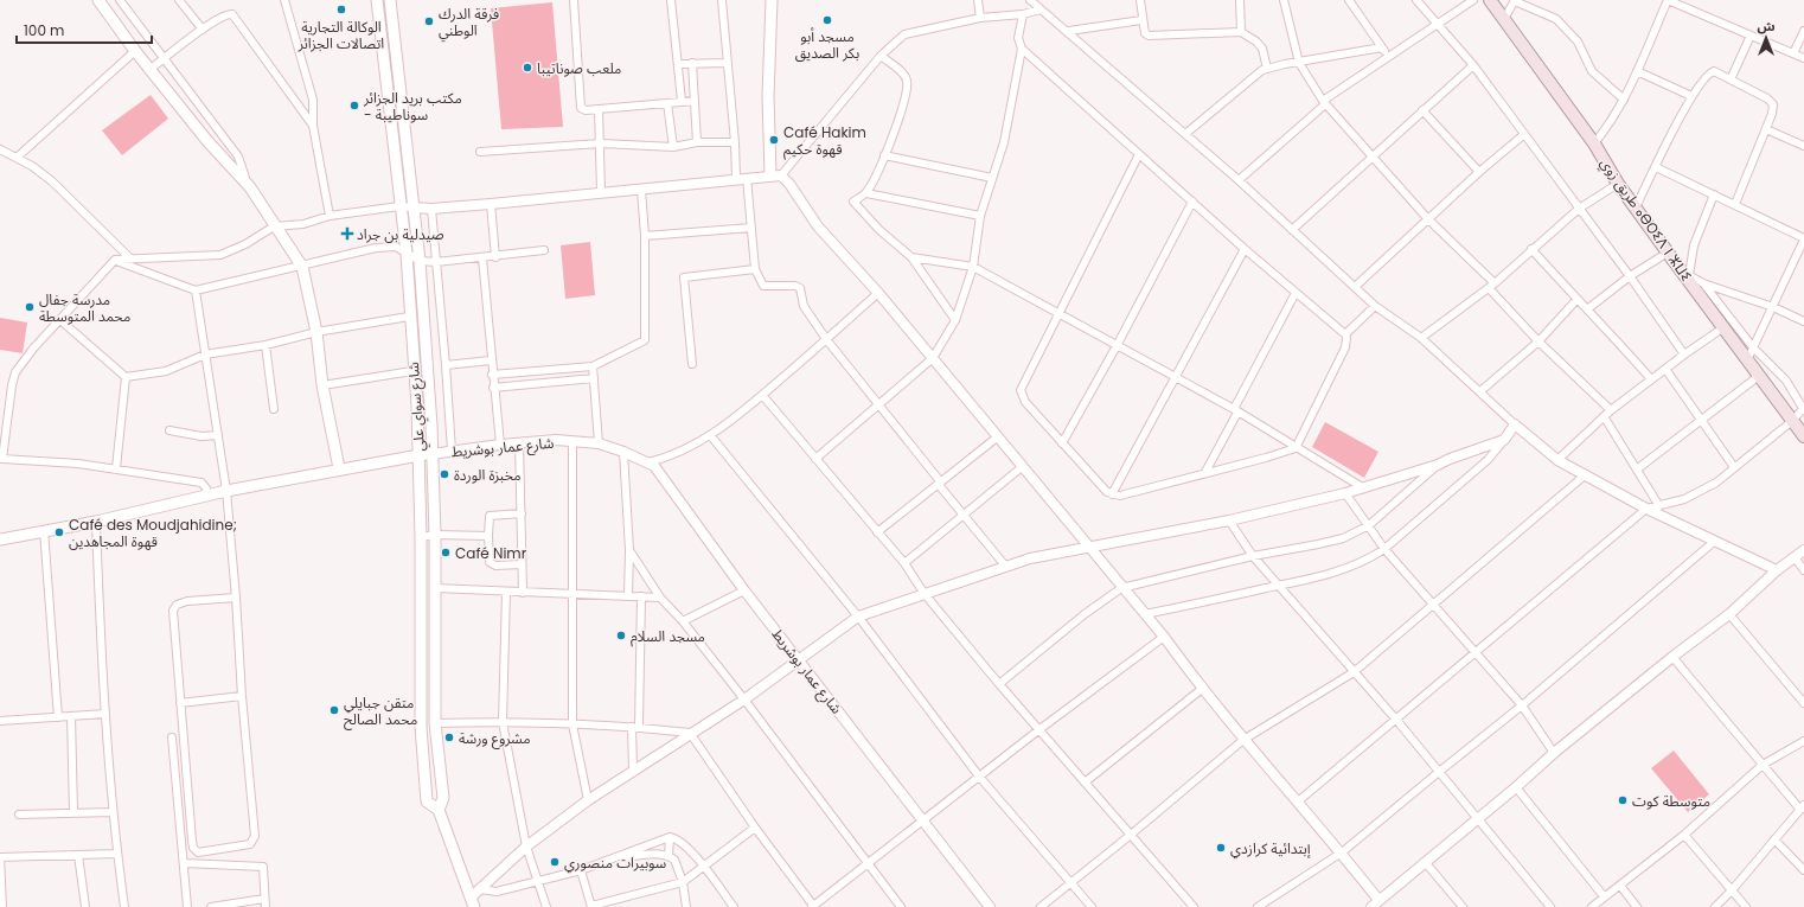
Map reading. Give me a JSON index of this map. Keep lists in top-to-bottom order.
{
  "streets": {
    "main road": ["طريق زوي ⴰⴱⵔⵉⴷ ⵏ ⵣⵡⵉ", "شارع سواي علي", "شارع عمار بوشريط"]
  },
  "crossings": [
    ["شارع سواي علي", "شارع عمار بوشريط"]
  ],
  "places": {
    "other": [
      "الوكالة التجارية اتصالات الجزائر",
      "مسجد أبو بكر الصديق",
      "فرقة الدرك الوطني",
      "ملعب صوناتيبا",
      "مكتب بريد الجزائر - سوناطيبة",
      "Café Hakim قهوة حكيم",
      "مدرسة جفال محمد المتوسطة",
      "مخبزة الوردة",
      "Café des Moudjahidine; قهوة المجاهدين",
      "Café Nimr",
      "مسجد السلام",
      "متقن جبايلي محمد الصالح",
      "مشروع ورشة",
      "متوسطة كوت",
      "إبتدائية كرازدي",
      "سوبيرات منصوري"
    ],
    "health": ["صيدلية بن جراد"]
  },
  "scale_bar": "100 m",
  "north": "top"
}
